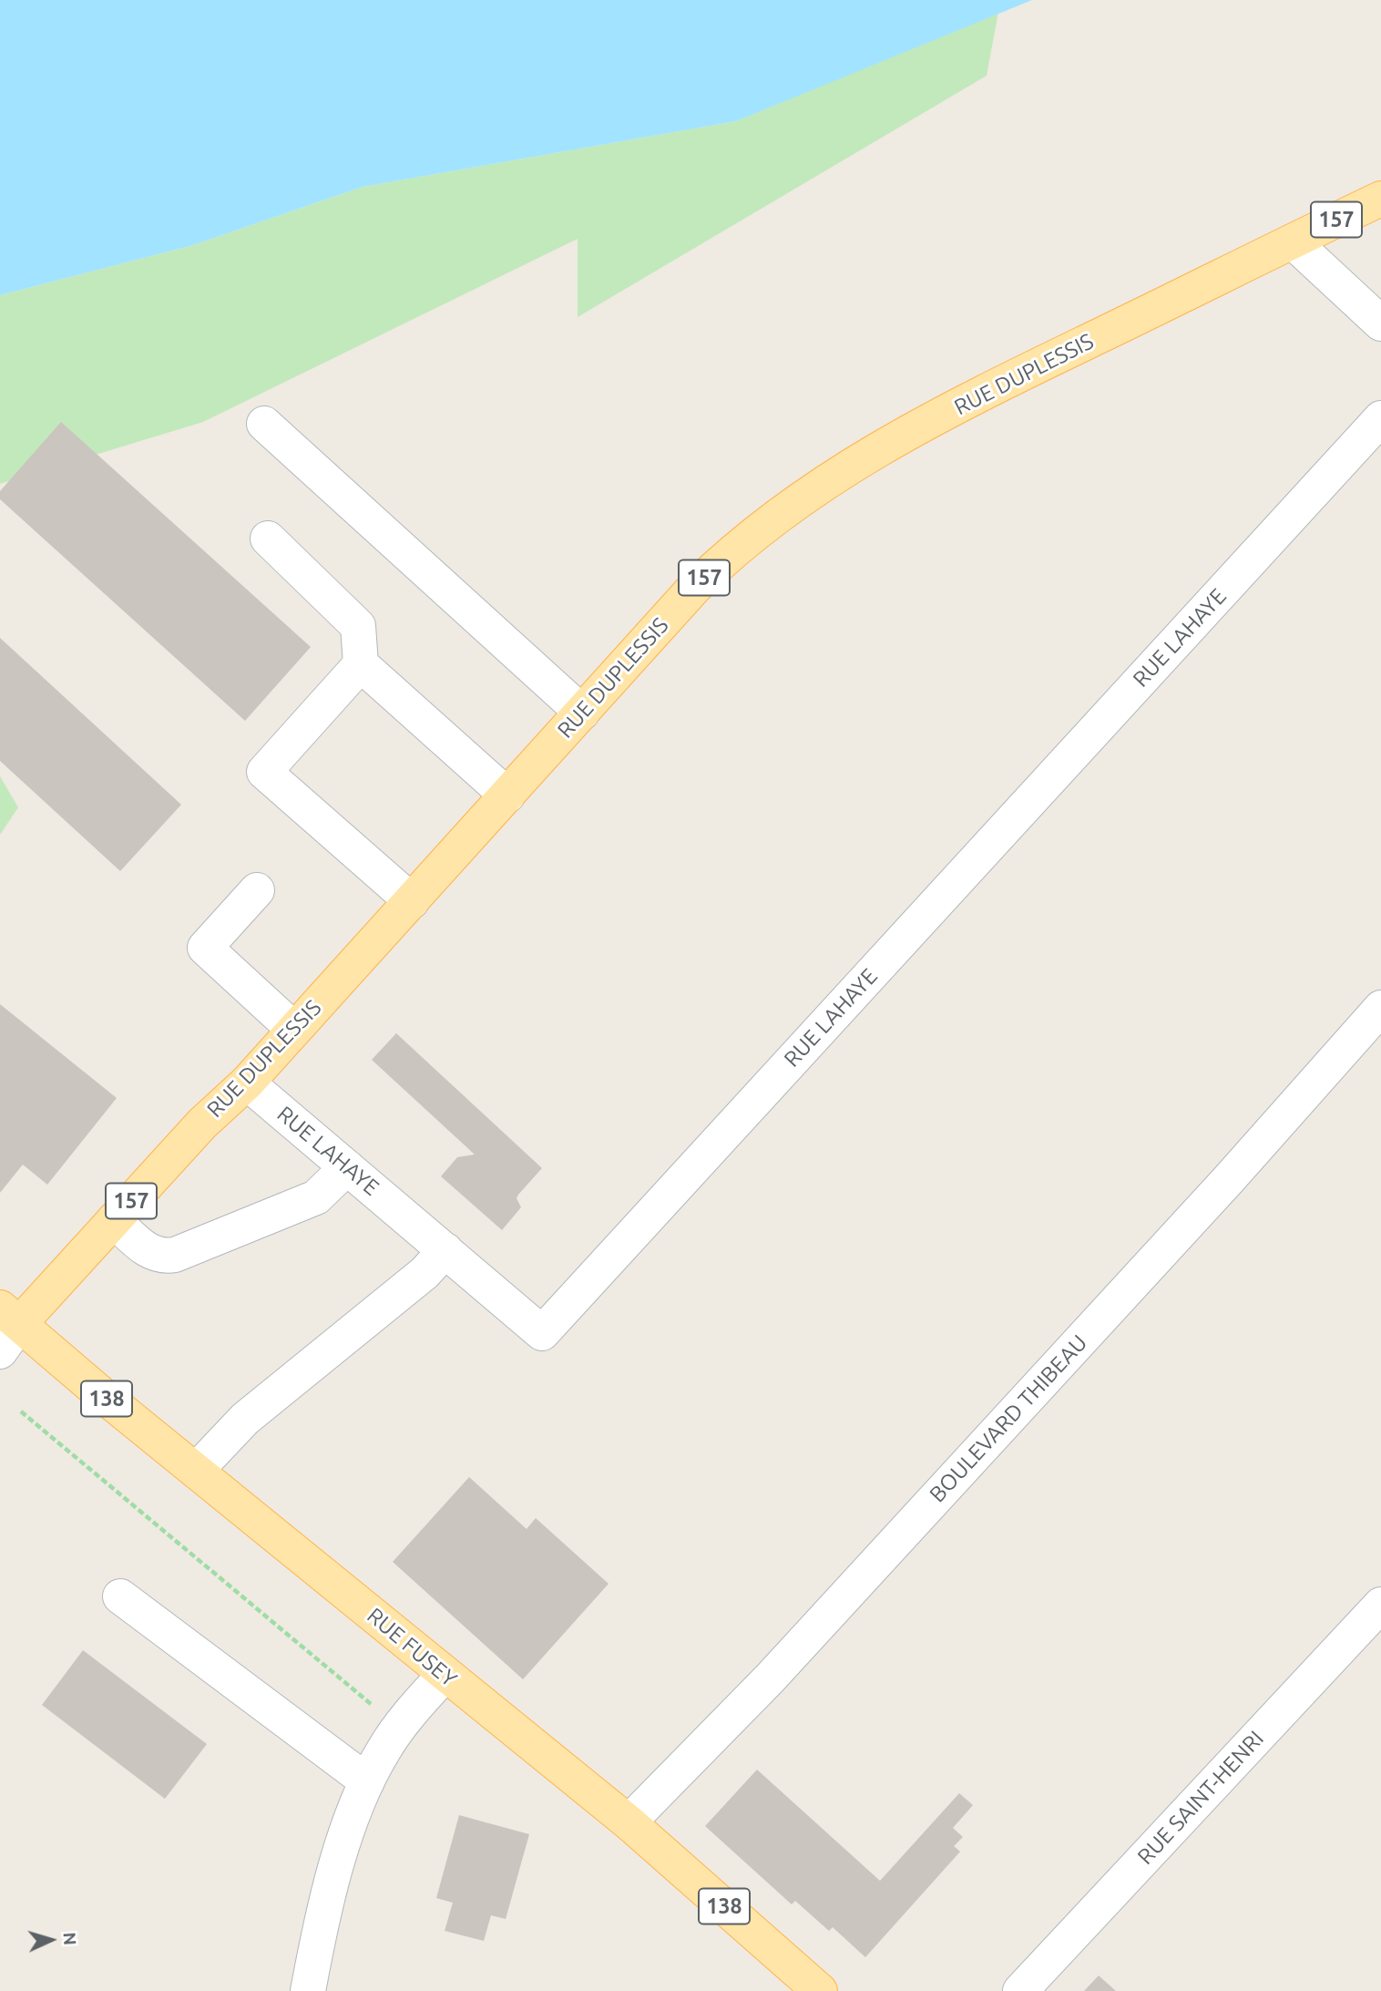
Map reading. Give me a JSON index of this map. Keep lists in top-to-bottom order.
{
  "streets": {
    "main road": [
      "157",
      "RUE DUPLESSIS",
      "138",
      "RUE FUSEY"
    ],
    "street": ["RUE LAHAYE", "BOULEVARD THIBEAU", "RUE SAINT-HENRI"]
  },
  "crossings": [
    ["RUE DUPLESSIS", "RUE LAHAYE"],
    ["RUE DUPLESSIS", "RUE FUSEY"],
    ["BOULEVARD THIBEAU", "RUE FUSEY"]
  ],
  "north": "right"
}
